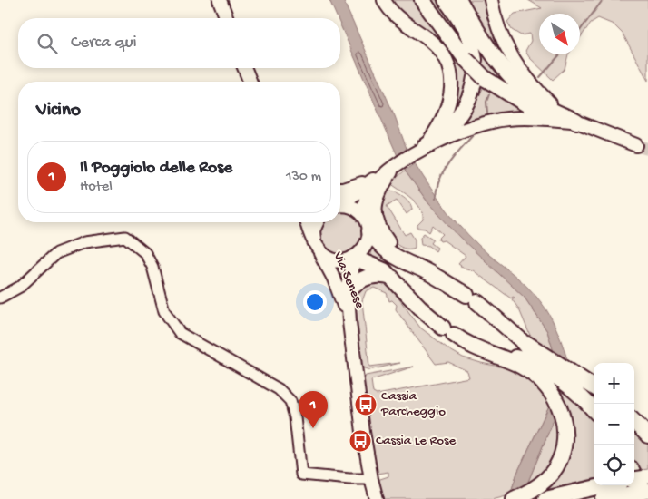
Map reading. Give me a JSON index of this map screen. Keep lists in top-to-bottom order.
{
  "streets": {
    "main road": ["Via Senese"]
  },
  "places": {
    "bus stop": ["Cassia Parcheggio", "Cassia Le Rose"]
  },
  "north": "bottom right",
  "page": {
    "search": "Cerca qui",
    "heading": "Vicino",
    "list": [
      {
        "mark": "1",
        "name": "Il Poggiolo delle Rose",
        "note": "Hotel",
        "value": "130 m"
      }
    ],
    "map_buttons": ["+", "−"],
    "pins": "1"
  }
}
